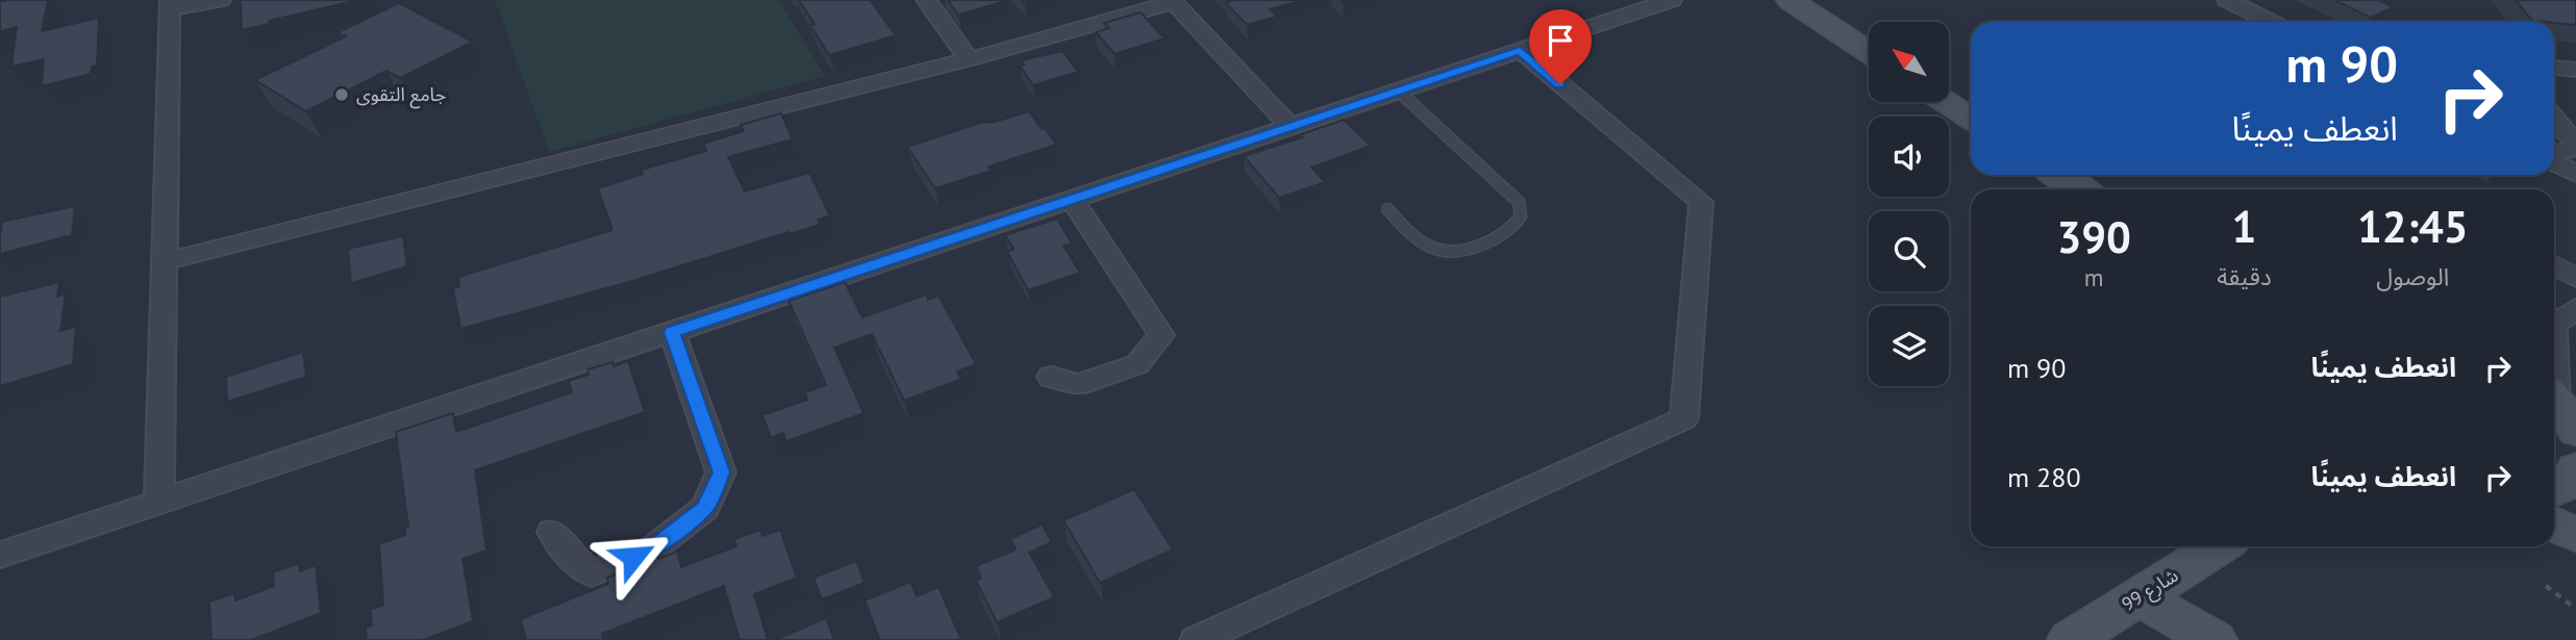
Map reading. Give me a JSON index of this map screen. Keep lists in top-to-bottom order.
{
  "streets": {
    "main road": ["شارع 99"]
  },
  "places": ["جامع التقوى"],
  "north": "top left",
  "page": {
    "turn": ["90 m", "انعطف يمينًا"],
    "eta": [
      "12:45",
      "الوصول",
      "1",
      "دقيقة",
      "390",
      "m"
    ],
    "list": [
      {
        "name": "انعطف يمينًا",
        "value": "90 m"
      },
      {
        "name": "انعطف يمينًا",
        "value": "280 m"
      }
    ]
  }
}
